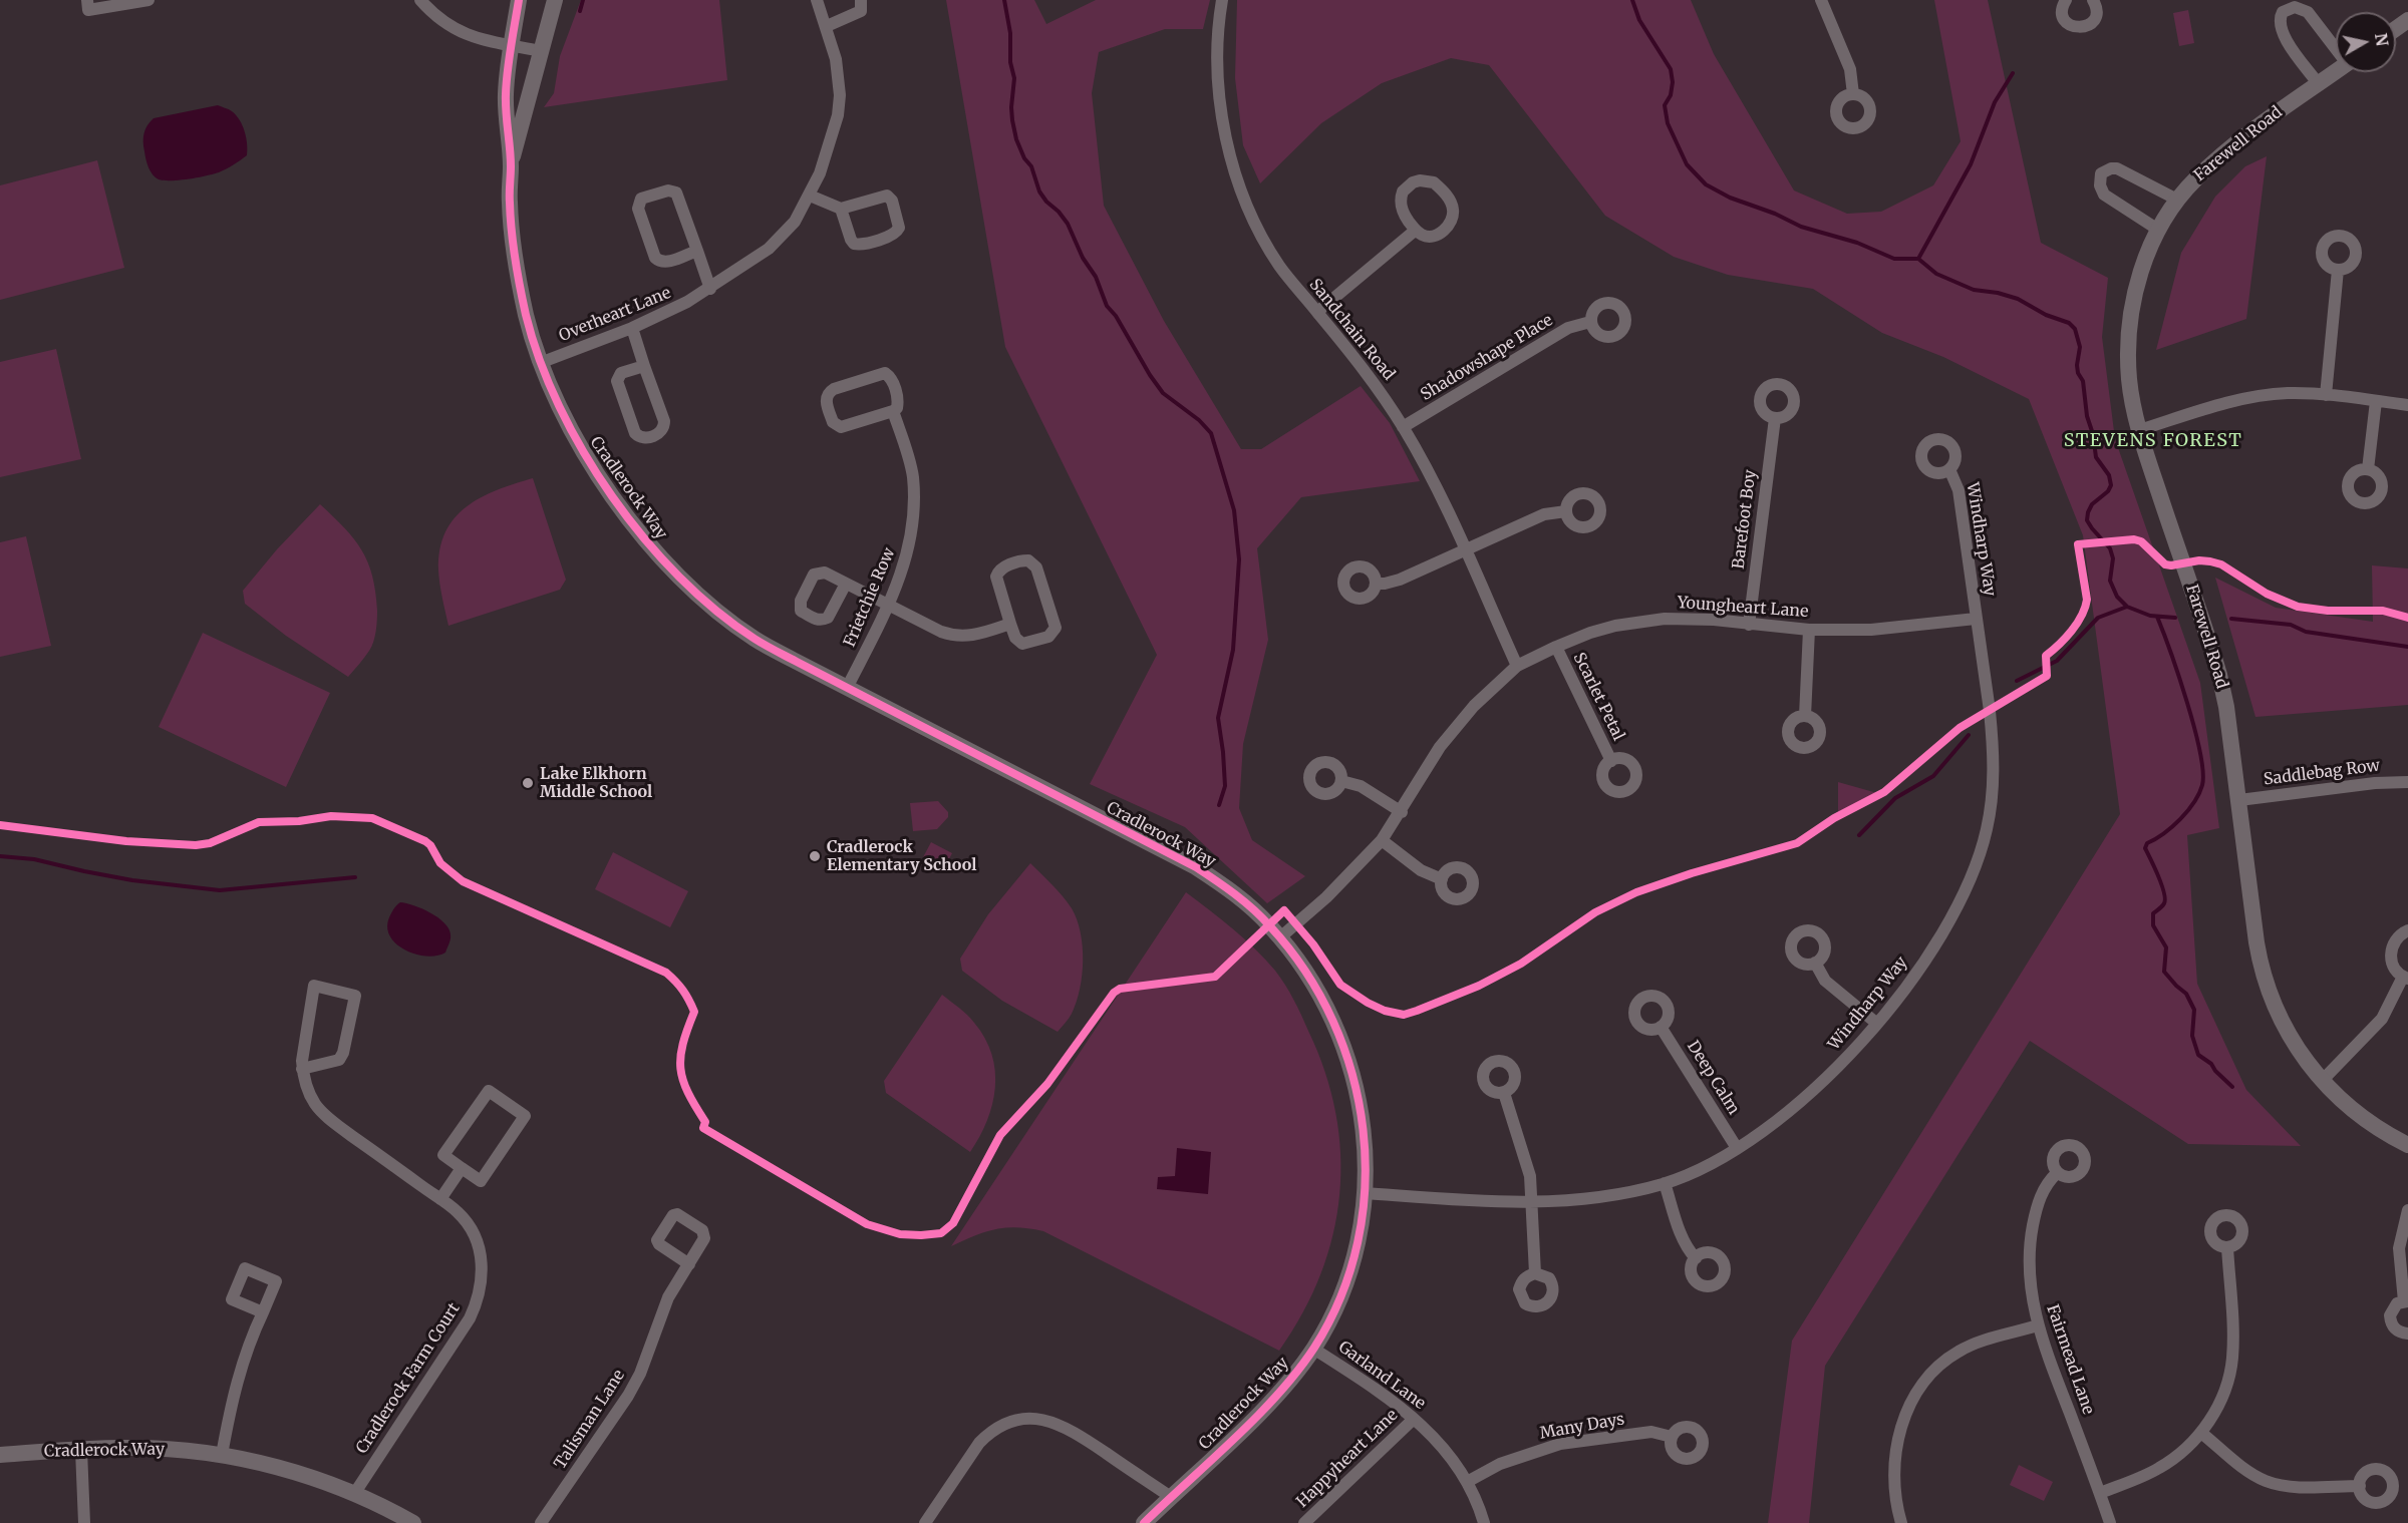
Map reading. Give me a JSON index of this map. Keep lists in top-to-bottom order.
{
  "streets": {
    "street": [
      "Farewell Road",
      "Overheart Lane",
      "Sandchain Road",
      "Shadowshape Place",
      "Cradlerock Way",
      "Barefoot Boy",
      "Windharp Way",
      "Frietchie Row",
      "Youngheart Lane",
      "Scarlet Petal",
      "Saddlebag Row",
      "Deep Calm",
      "Fairmead Lane",
      "Garland Lane",
      "Cradlerock Farm Court",
      "Talisman Lane",
      "Many Days",
      "Happyheart Lane"
    ]
  },
  "crossings": [
    ["Farewell Road", "Saddlebag Row"],
    ["Overheart Lane", "Cradlerock Way"],
    ["Sandchain Road", "Shadowshape Place"],
    ["Sandchain Road", "Youngheart Lane"],
    ["Cradlerock Way", "Windharp Way"],
    ["Cradlerock Way", "Frietchie Row"],
    ["Cradlerock Way", "Youngheart Lane"],
    ["Cradlerock Way", "Garland Lane"],
    ["Cradlerock Way", "Cradlerock Farm Court"],
    ["Barefoot Boy", "Youngheart Lane"],
    ["Windharp Way", "Youngheart Lane"],
    ["Windharp Way", "Deep Calm"],
    ["Youngheart Lane", "Scarlet Petal"],
    ["Garland Lane", "Many Days"],
    ["Garland Lane", "Happyheart Lane"]
  ],
  "districts": ["STEVENS FOREST"],
  "places": ["Lake Elkhorn Middle School", "Cradlerock Elementary School"],
  "north": "right"
}
